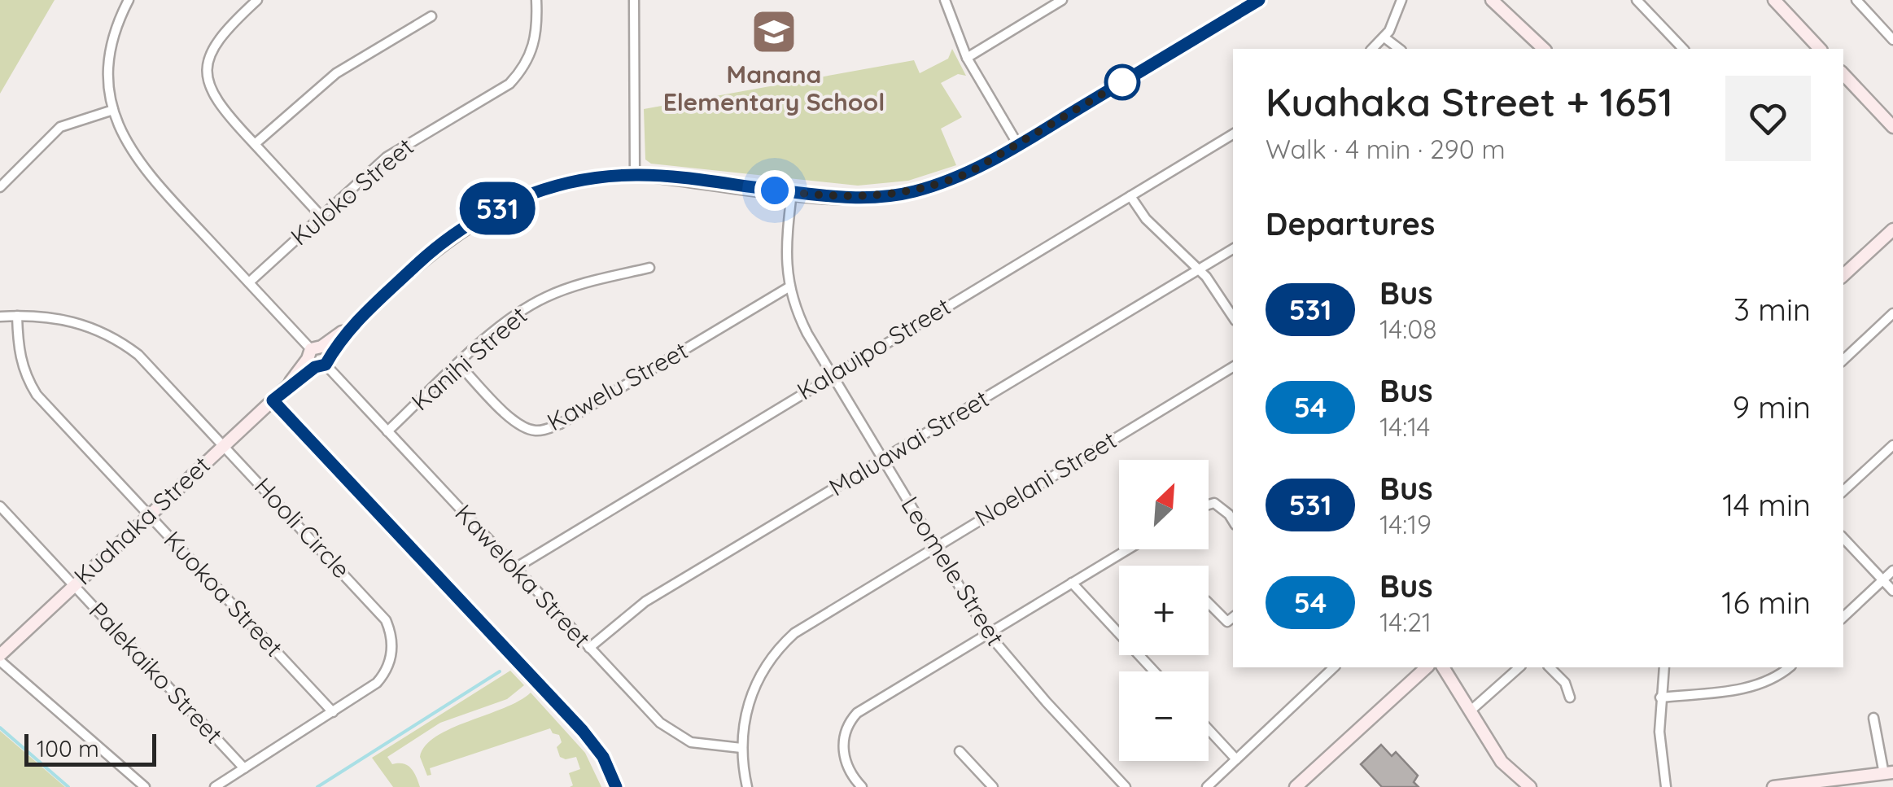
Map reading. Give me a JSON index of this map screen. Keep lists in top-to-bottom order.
{
  "streets": {
    "street": [
      "Kuloko Street",
      "Kalauipo Street",
      "Kanihi Street",
      "Kawelu Street",
      "Maluawai Street",
      "Noelani Street",
      "Kuahaka Street",
      "Hooli Circle",
      "Leomele Street",
      "Kaweloka Street",
      "Kuokoa Street",
      "Palekaiko Street"
    ]
  },
  "crossings": [
    ["Kuloko Street", "Kaweloka Street"],
    ["Kalauipo Street", "Leomele Street"],
    ["Kalauipo Street", "Kaweloka Street"],
    ["Kanihi Street", "Kawelu Street"],
    ["Kanihi Street", "Kaweloka Street"],
    ["Kawelu Street", "Leomele Street"],
    ["Maluawai Street", "Leomele Street"],
    ["Maluawai Street", "Kaweloka Street"],
    ["Noelani Street", "Leomele Street"],
    ["Noelani Street", "Kaweloka Street"],
    ["Kuahaka Street", "Hooli Circle"],
    ["Kuahaka Street", "Leomele Street"],
    ["Kuahaka Street", "Kaweloka Street"],
    ["Kuahaka Street", "Kuokoa Street"],
    ["Kuahaka Street", "Palekaiko Street"],
    ["Hooli Circle", "Kuokoa Street"],
    ["Hooli Circle", "Palekaiko Street"]
  ],
  "places": {
    "school or university": ["Manana Elementary School"]
  },
  "lines": ["bus line 531"],
  "scale_bar": "100 m",
  "north": "top right",
  "page": {
    "on_map": "531",
    "heading": [
      ["Kuahaka Street + 1651", "Walk · 4 min · 290 m"],
      "Departures"
    ],
    "list": [
      {
        "mark": "531",
        "name": "Bus",
        "note": "14:08",
        "value": "3 min"
      },
      {
        "mark": "54",
        "name": "Bus",
        "note": "14:14",
        "value": "9 min"
      },
      {
        "mark": "531",
        "name": "Bus",
        "note": "14:19",
        "value": "14 min"
      },
      {
        "mark": "54",
        "name": "Bus",
        "note": "14:21",
        "value": "16 min"
      }
    ],
    "map_buttons": ["+", "−"],
    "scale": "100 m"
  }
}
